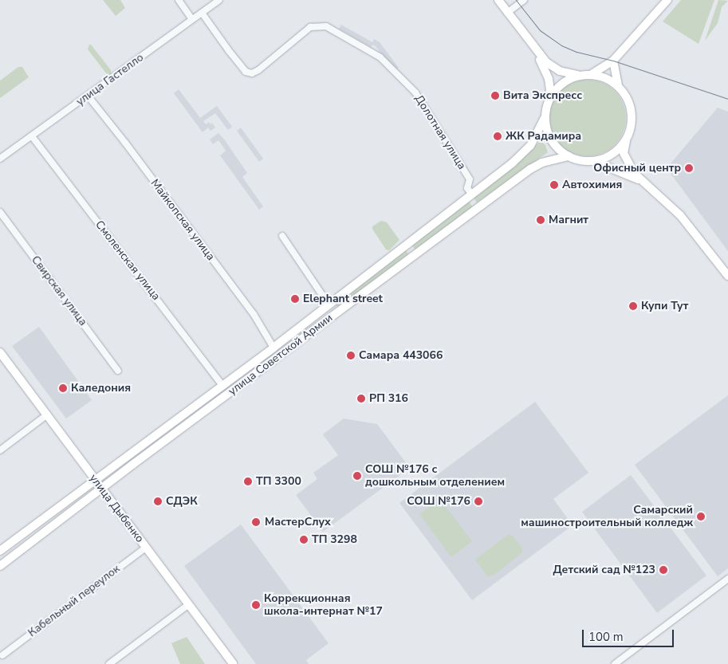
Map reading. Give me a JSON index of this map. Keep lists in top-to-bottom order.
{
  "streets": {
    "main road": ["улица Советской Армии", "улица Дыбенко"],
    "street": [
      "улица Гастелло",
      "Долотная улица",
      "Майкопская улица",
      "Смоленская улица",
      "Свирская улица",
      "Кабельный переулок"
    ]
  },
  "crossings": [
    ["улица Гастелло", "Долотная улица"],
    ["улица Гастелло", "Майкопская улица"],
    ["улица Гастелло", "Смоленская улица"],
    ["Долотная улица", "улица Советской Армии"],
    ["Майкопская улица", "улица Советской Армии"],
    ["Смоленская улица", "улица Советской Армии"],
    ["улица Советской Армии", "улица Дыбенко"],
    ["улица Дыбенко", "Кабельный переулок"]
  ],
  "places": [
    "Вита Экспресс",
    "ЖК Радамира",
    "Офисный центр",
    "Автохимия",
    "Магнит",
    "Elephant street",
    "Купи Тут",
    "Самара 443066",
    "Каледония",
    "РП 316",
    "СОШ №176 с дошкольным отделением",
    "ТП 3300",
    "СДЭК",
    "СОШ №176",
    "Самарский машиностроительный колледж",
    "МастерСлух",
    "ТП 3298",
    "Детский сад №123",
    "Коррекционная школа-интернат №17"
  ],
  "scale_bar": "100 m"
}
